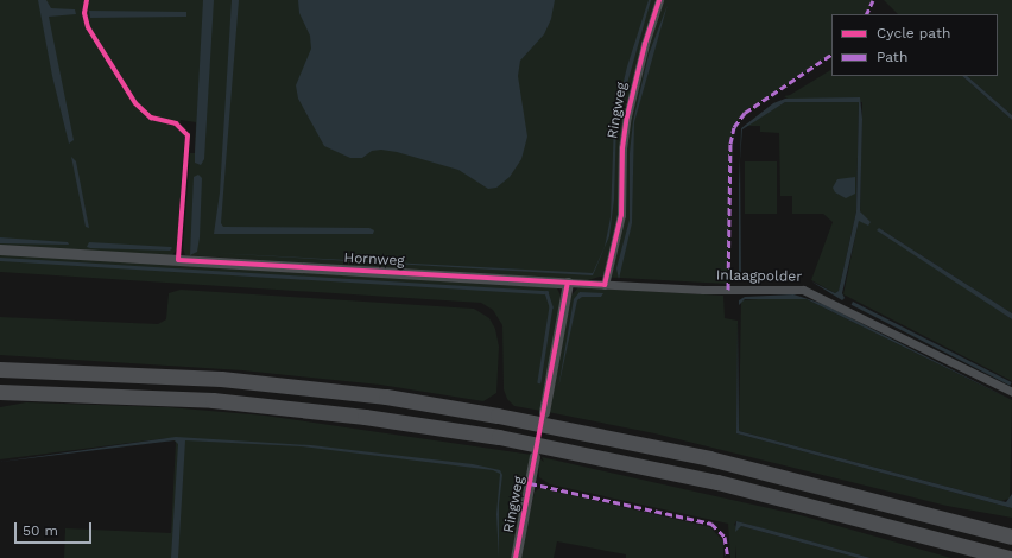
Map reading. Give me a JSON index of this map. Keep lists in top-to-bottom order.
{
  "streets": {
    "street": ["Ringweg", "Hornweg", "Inlaagpolder"]
  },
  "crossings": [
    ["Ringweg", "Inlaagpolder"],
    ["Hornweg", "Inlaagpolder"]
  ],
  "legend": ["Cycle path", "Path"],
  "scale_bar": "50 m"
}
